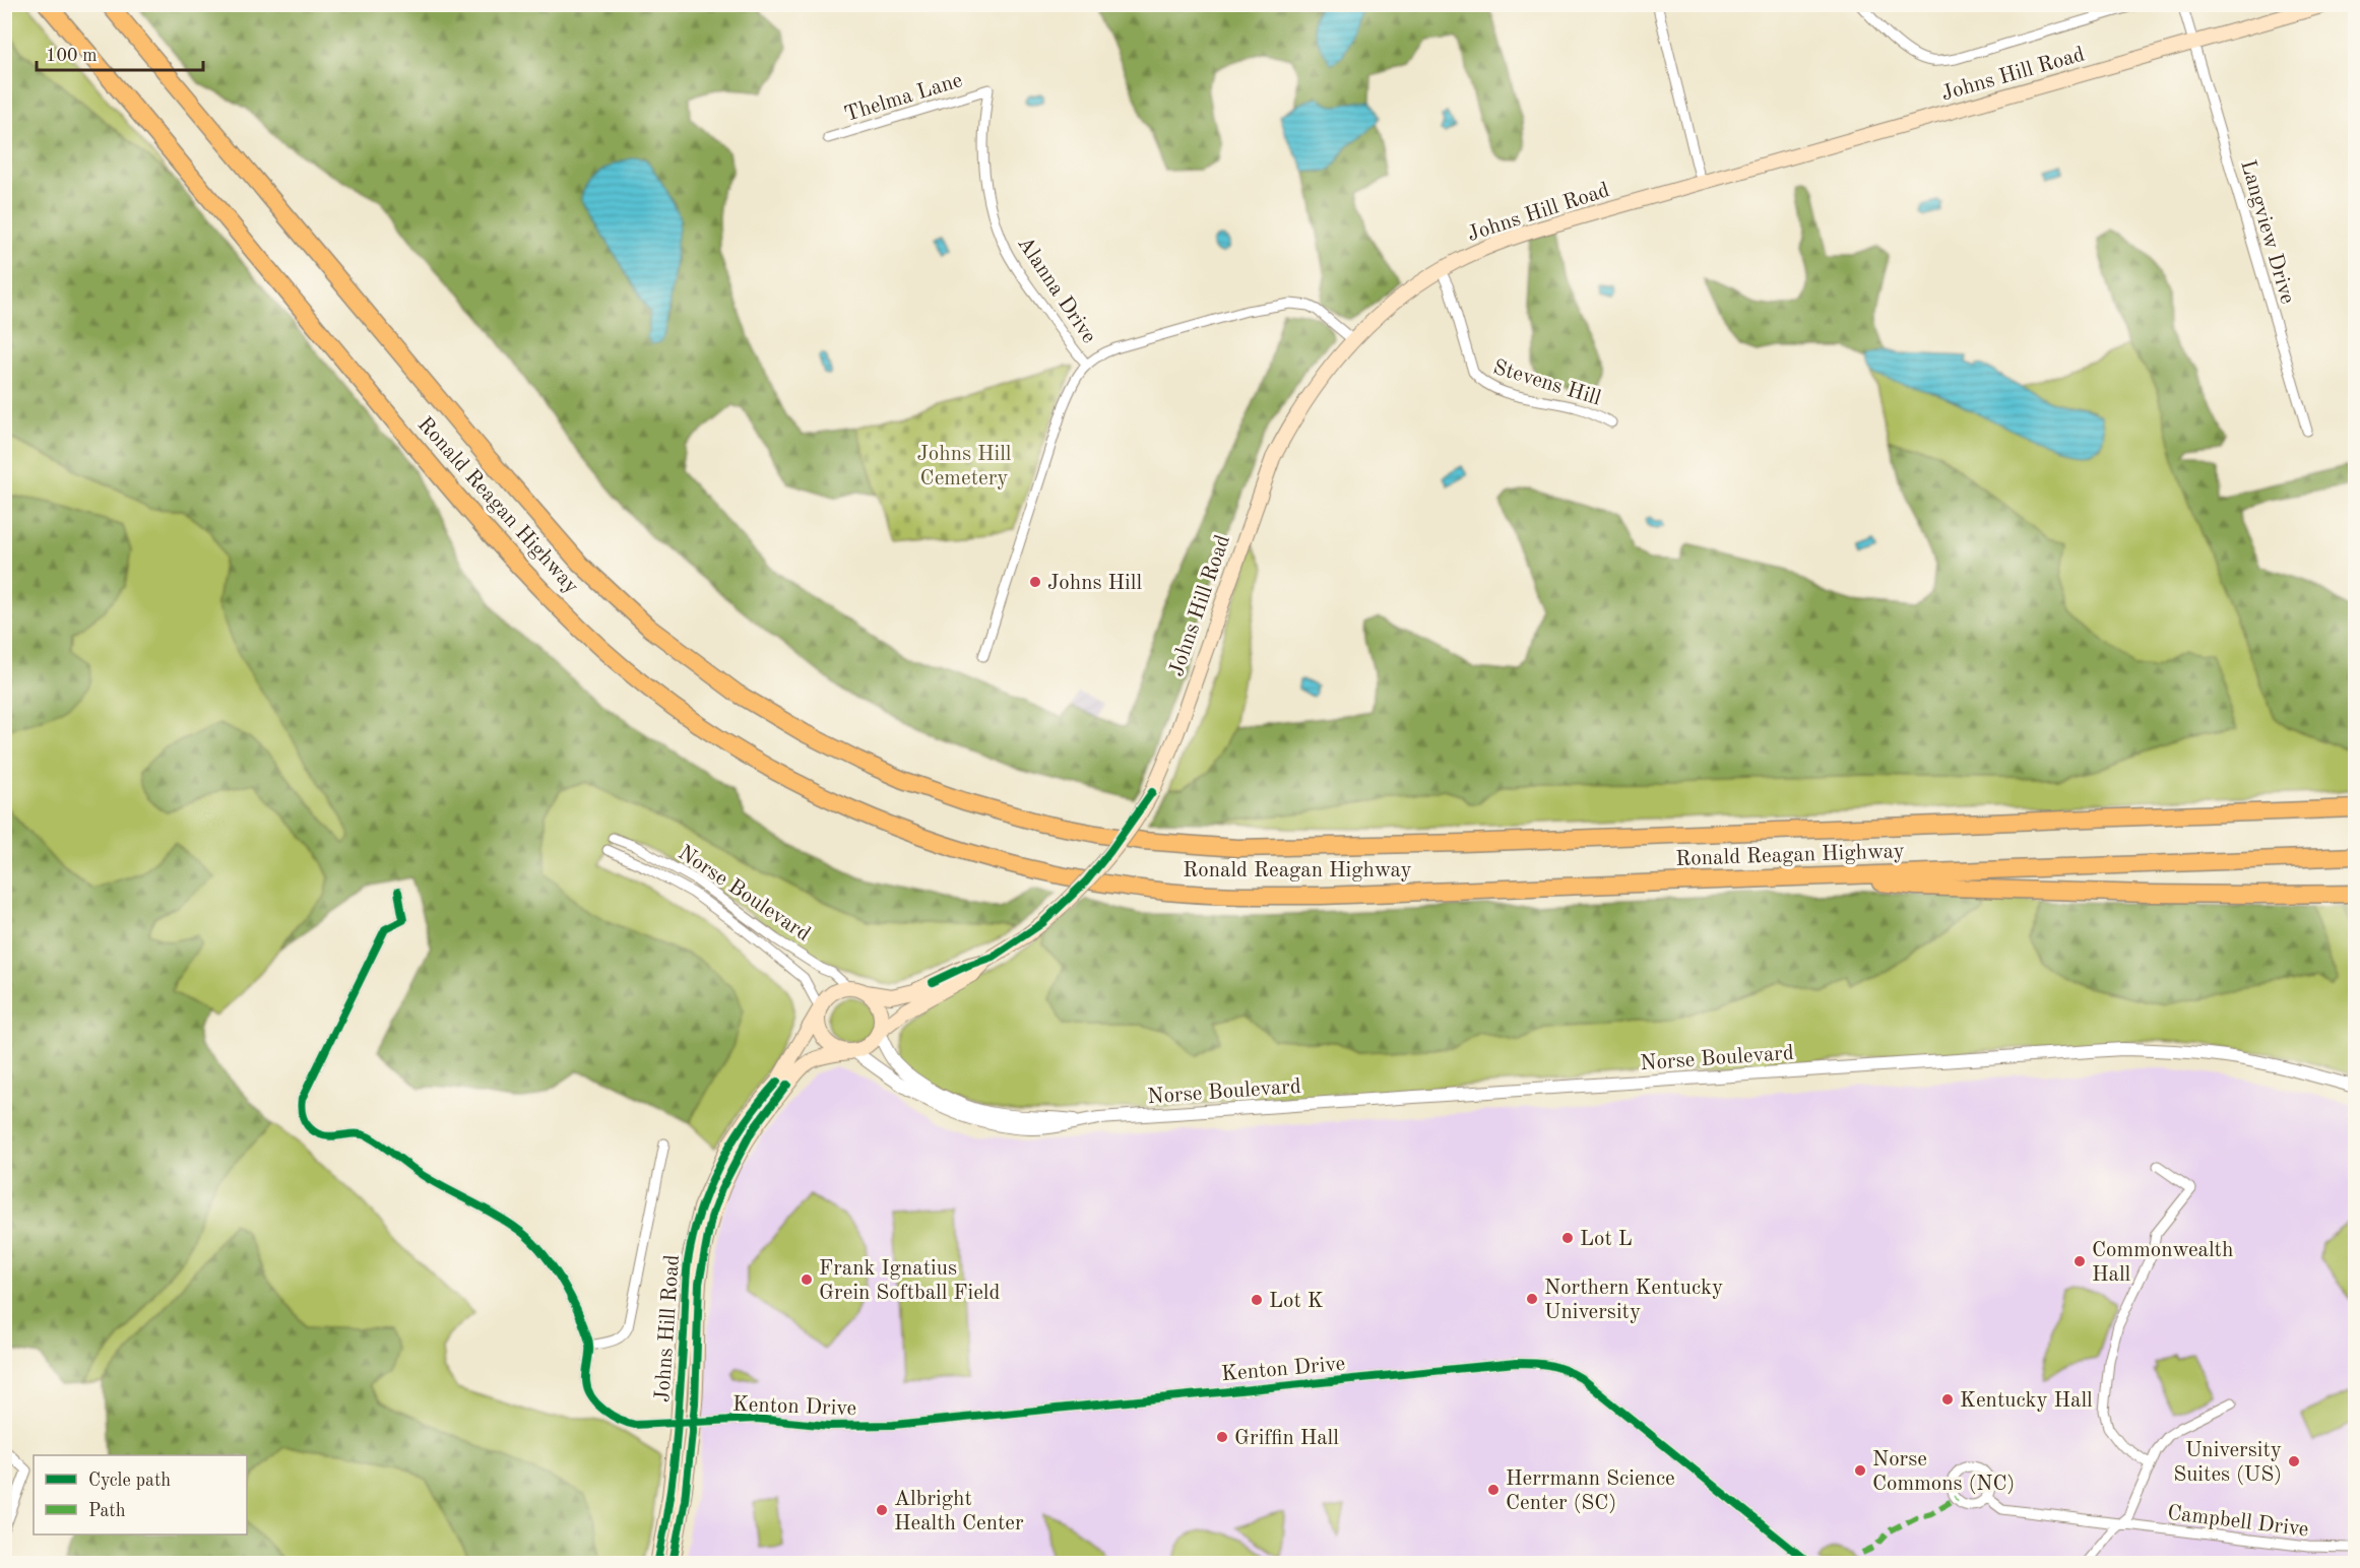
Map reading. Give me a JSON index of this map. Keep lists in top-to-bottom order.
{
  "streets": {
    "highway": ["Ronald Reagan Highway"],
    "main road": ["Johns Hill Road"],
    "street": [
      "Thelma Lane",
      "Langview Drive",
      "Alanna Drive",
      "Stevens Hill",
      "Norse Boulevard",
      "Kenton Drive",
      "Campbell Drive"
    ]
  },
  "crossings": [
    ["Johns Hill Road", "Langview Drive"],
    ["Johns Hill Road", "Stevens Hill"],
    ["Johns Hill Road", "Norse Boulevard"],
    ["Johns Hill Road", "Kenton Drive"],
    ["Thelma Lane", "Alanna Drive"]
  ],
  "parks": ["Johns Hill Cemetery"],
  "places": [
    "Johns Hill",
    "Lot L",
    "Commonwealth Hall",
    "Frank Ignatius Grein Softball Field",
    "Northern Kentucky University",
    "Lot K",
    "Kentucky Hall",
    "Griffin Hall",
    "University Suites (US)",
    "Norse Commons (NC)",
    "Herrmann Science Center (SC)",
    "Albright Health Center"
  ],
  "legend": ["Cycle path", "Path"],
  "scale_bar": "100 m"
}
